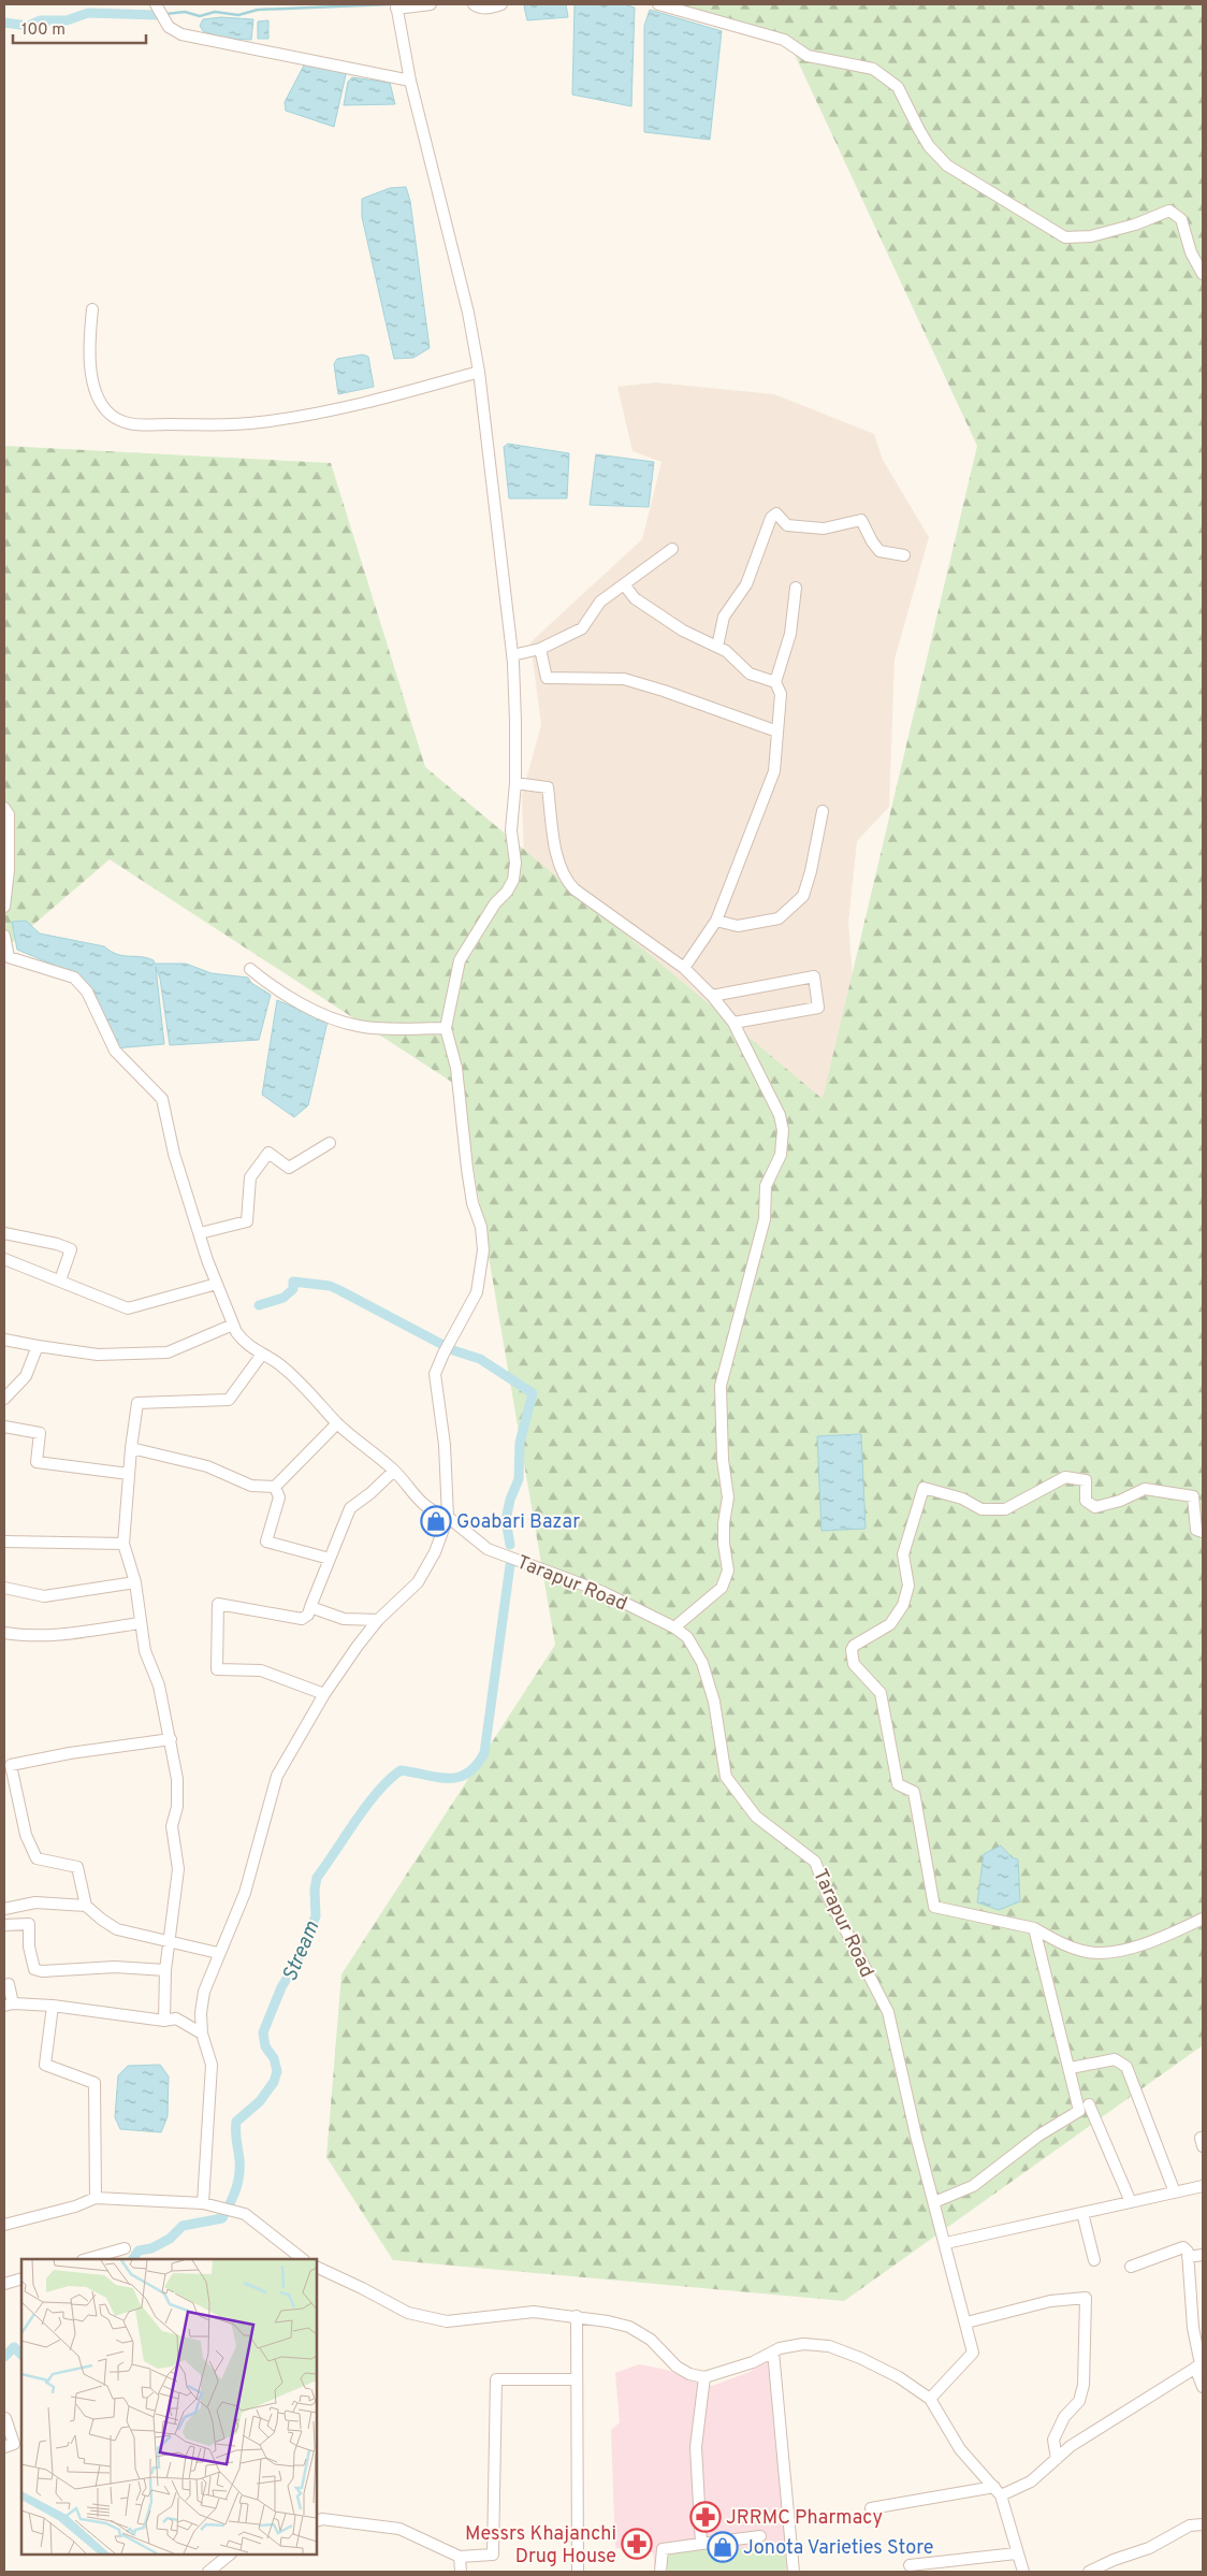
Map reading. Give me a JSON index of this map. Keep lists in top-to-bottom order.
{
  "streets": {
    "street": ["Tarapur Road"]
  },
  "water": ["Stream"],
  "places": {
    "shop": ["Goabari Bazar", "Jonota Varieties Store"],
    "pharmacy": ["JRRMC Pharmacy", "Messrs Khajanchi Drug House"]
  },
  "scale_bar": "100 m"
}
